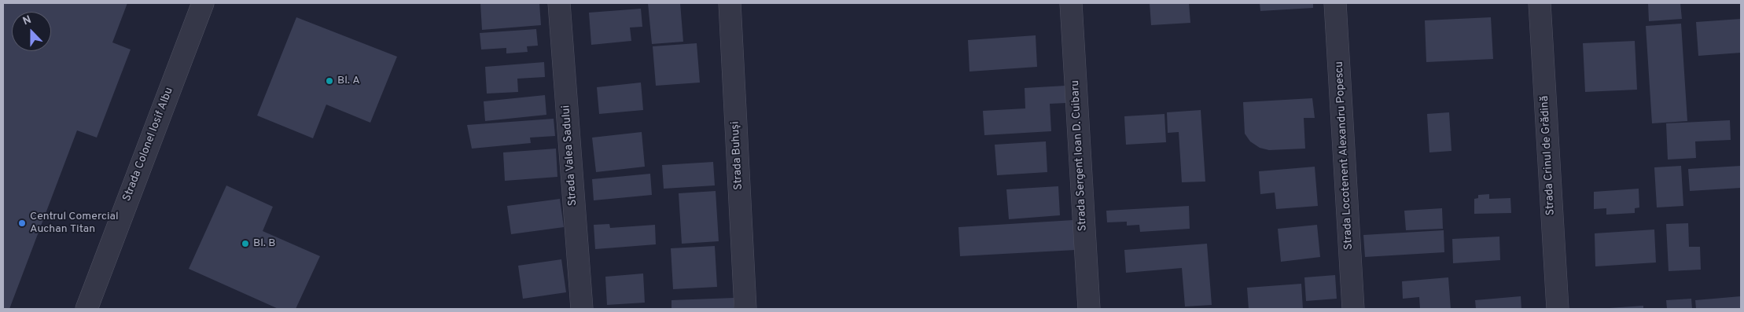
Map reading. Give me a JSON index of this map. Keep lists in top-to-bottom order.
{
  "streets": {
    "street": [
      "Strada Colonel Iosif Albu",
      "Strada Valea Sadului",
      "Strada Buhuși",
      "Strada Sergent Ioan D. Cuibaru",
      "Strada Locotenent Alexandru Popescu",
      "Strada Crinul de Grădină"
    ]
  },
  "places": ["Bl. A", "Centrul Comercial Auchan Titan", "Bl. B"],
  "north": "top"
}
